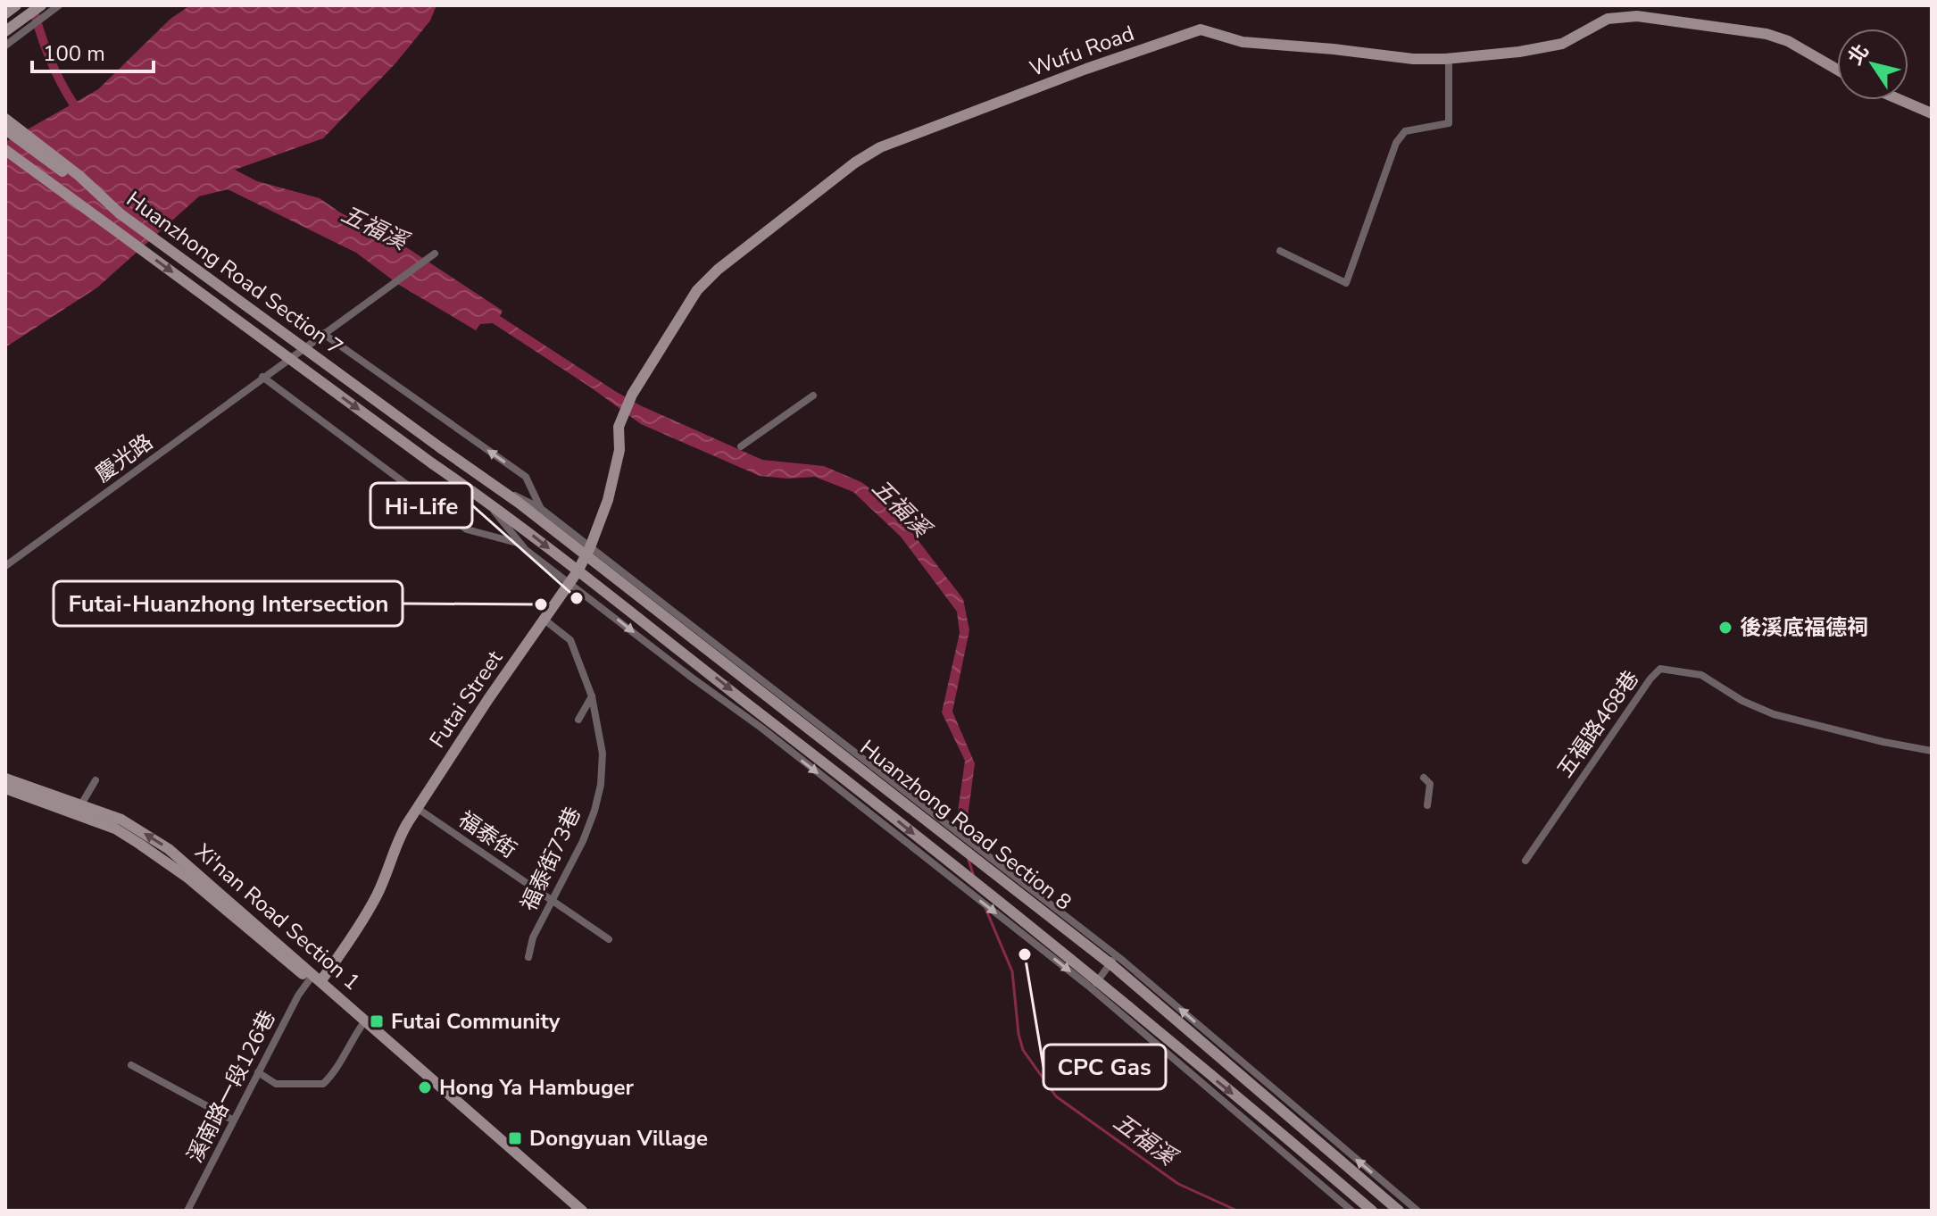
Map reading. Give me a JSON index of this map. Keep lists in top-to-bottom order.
{
  "streets": {
    "street": [
      "Wufu Road",
      "Huanzhong Road Section 7",
      "慶光路",
      "Futai Street",
      "五福路468巷",
      "Huanzhong Road Section 8",
      "福泰街",
      "福泰街73巷",
      "Xi'nan Road Section 1",
      "溪南路一段126巷"
    ]
  },
  "crossings": [
    ["Wufu Road", "Futai Street"],
    ["Huanzhong Road Section 7", "Huanzhong Road Section 8"],
    ["慶光路", "Huanzhong Road Section 8"],
    ["Futai Street", "Huanzhong Road Section 8"],
    ["Futai Street", "福泰街"],
    ["Futai Street", "福泰街73巷"],
    ["Futai Street", "Xi'nan Road Section 1"],
    ["Futai Street", "溪南路一段126巷"],
    ["福泰街", "福泰街73巷"],
    ["Xi'nan Road Section 1", "溪南路一段126巷"]
  ],
  "water": ["五福溪"],
  "places": {
    "other": [
      "Hi-Life",
      "Futai-Huanzhong Intersection",
      "後溪底福德祠",
      "CPC Gas",
      "Hong Ya Hambuger"
    ],
    "transit": ["Futai Community", "Dongyuan Village"]
  },
  "scale_bar": "100 m",
  "north": "top left"
}
